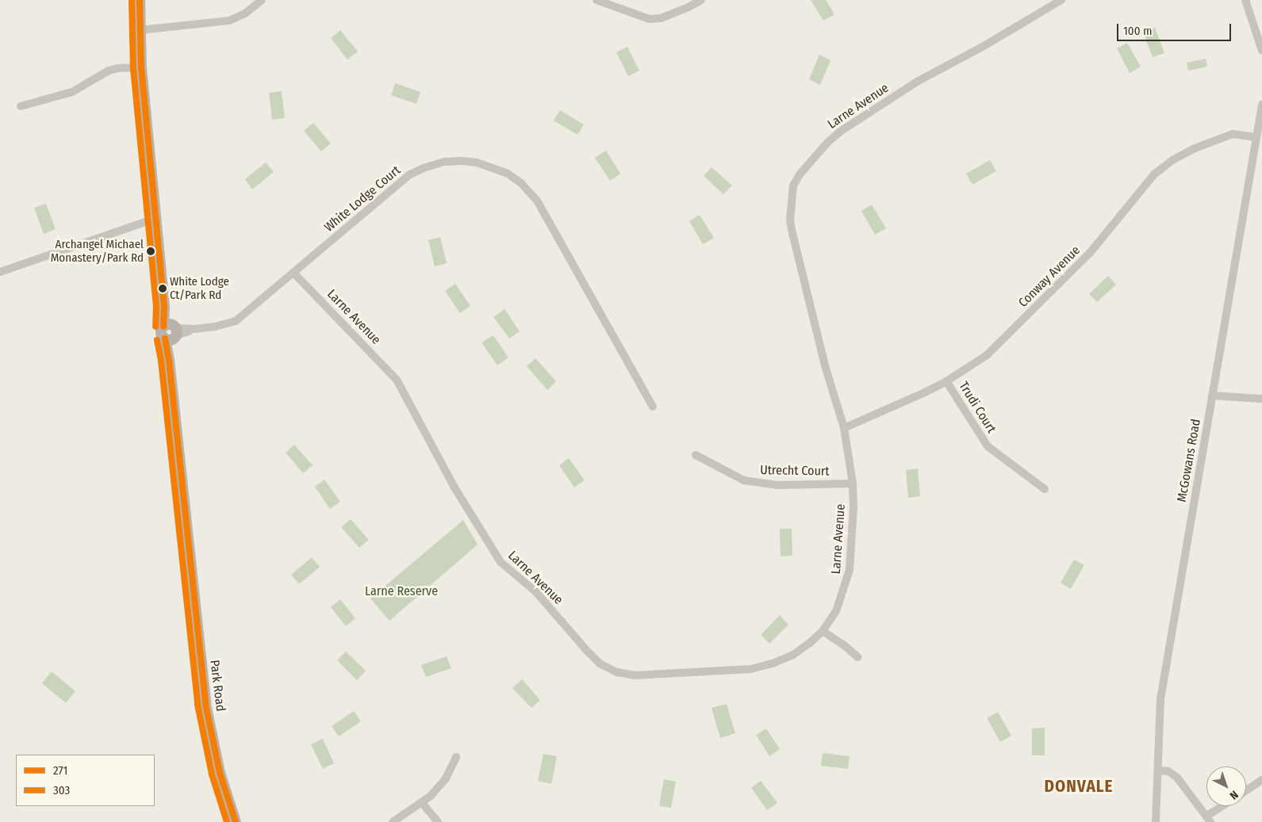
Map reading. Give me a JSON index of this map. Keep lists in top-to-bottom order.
{
  "streets": {
    "street": [
      "Larne Avenue",
      "White Lodge Court",
      "Conway Avenue",
      "Trudi Court",
      "McGowans Road",
      "Utrecht Court",
      "Park Road"
    ]
  },
  "crossings": [
    ["Larne Avenue", "White Lodge Court"],
    ["Larne Avenue", "Conway Avenue"],
    ["Larne Avenue", "Utrecht Court"],
    ["White Lodge Court", "Park Road"],
    ["Conway Avenue", "Trudi Court"],
    ["Conway Avenue", "McGowans Road"]
  ],
  "districts": ["DONVALE"],
  "parks": ["Larne Reserve"],
  "places": ["Archangel Michael Monastery/Park Rd", "White Lodge Ct/Park Rd"],
  "lines": ["transit line 271", "transit line 303"],
  "legend": ["271", "303"],
  "scale_bar": "100 m",
  "north": "bottom right"
}
